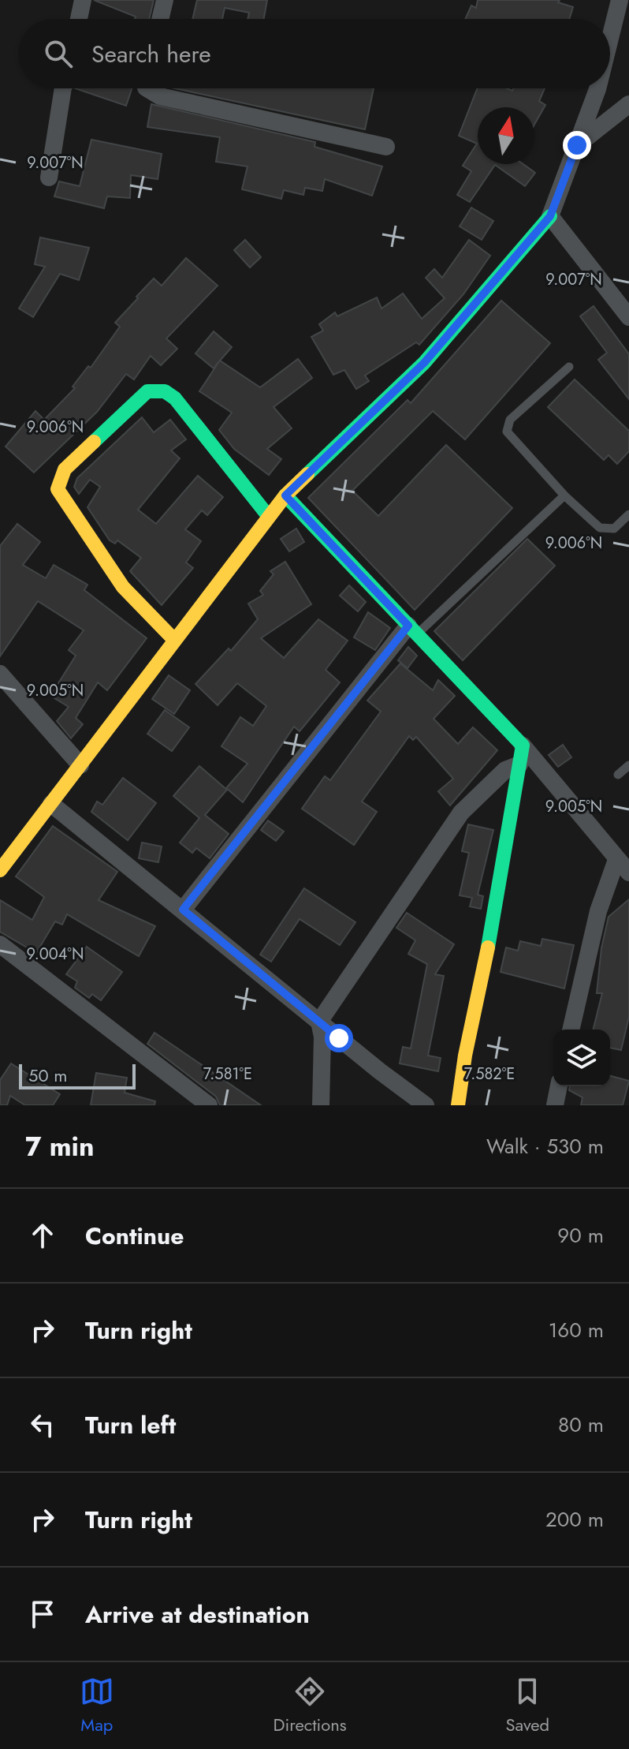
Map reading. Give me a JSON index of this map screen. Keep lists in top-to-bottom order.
{
  "scale_bar": "50 m",
  "north": "top",
  "page": {
    "search": "Search here",
    "scale": "50 m",
    "heading": ["7 min", "Walk · 530 m"],
    "list": [
      ["Continue", "90 m"],
      ["Turn right", "160 m"],
      ["Turn left", "80 m"],
      ["Turn right", "200 m"],
      "Arrive at destination"
    ],
    "nav": ["Map", "Directions", "Saved"]
  },
  "coordinates": [
    "9.007°N",
    "9.006°N",
    "9.005°N",
    "9.004°N",
    "7.581°E",
    "7.582°E"
  ]
}
